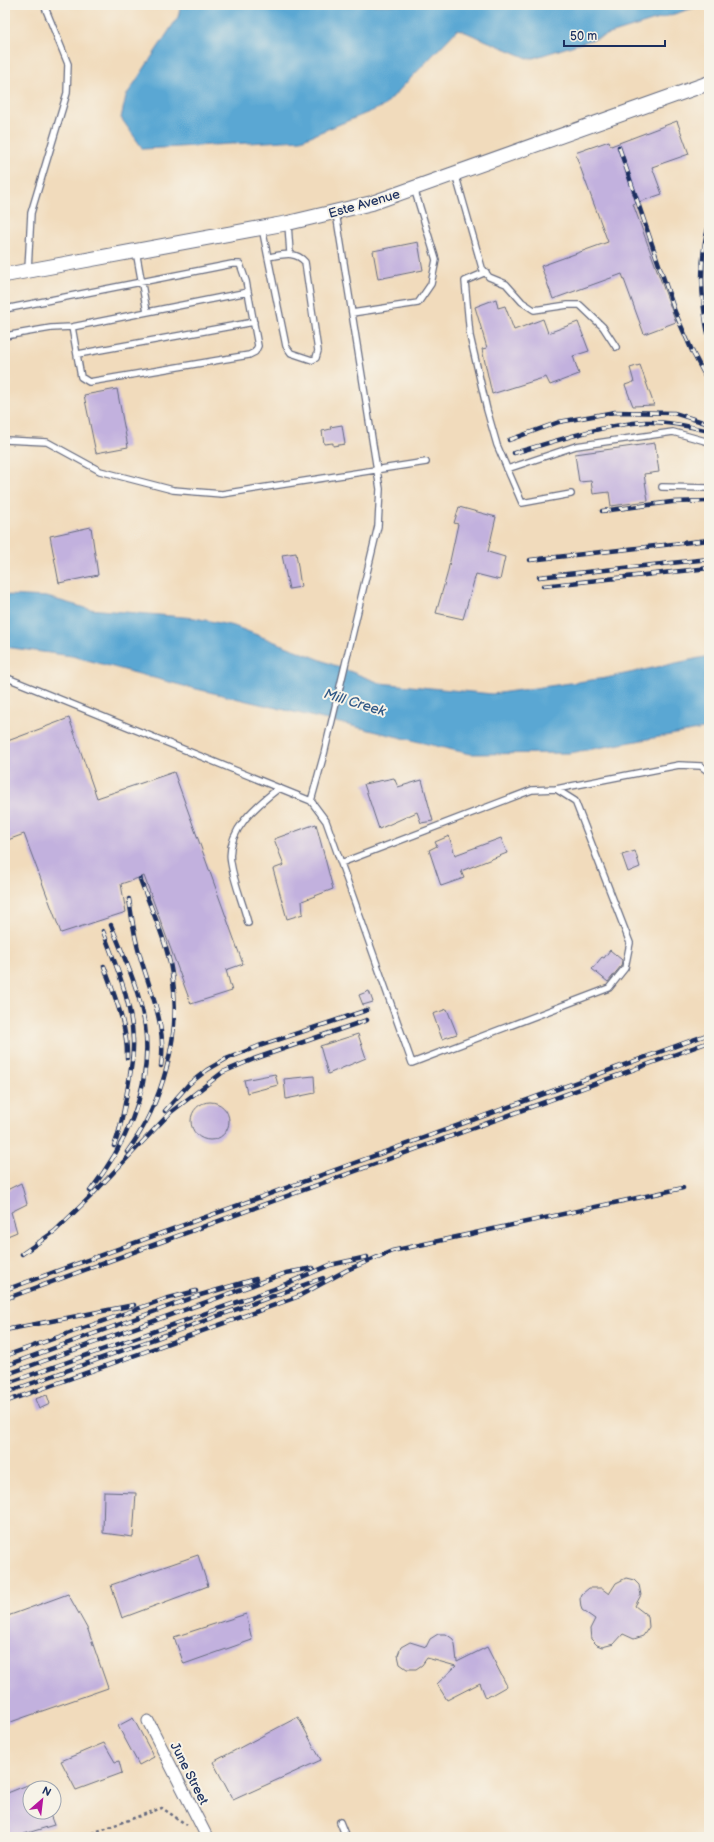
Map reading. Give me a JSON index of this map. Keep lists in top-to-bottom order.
{
  "streets": {
    "street": ["Este Avenue", "June Street"]
  },
  "water": ["Mill Creek"],
  "scale_bar": "50 m",
  "north": "top right"
}
